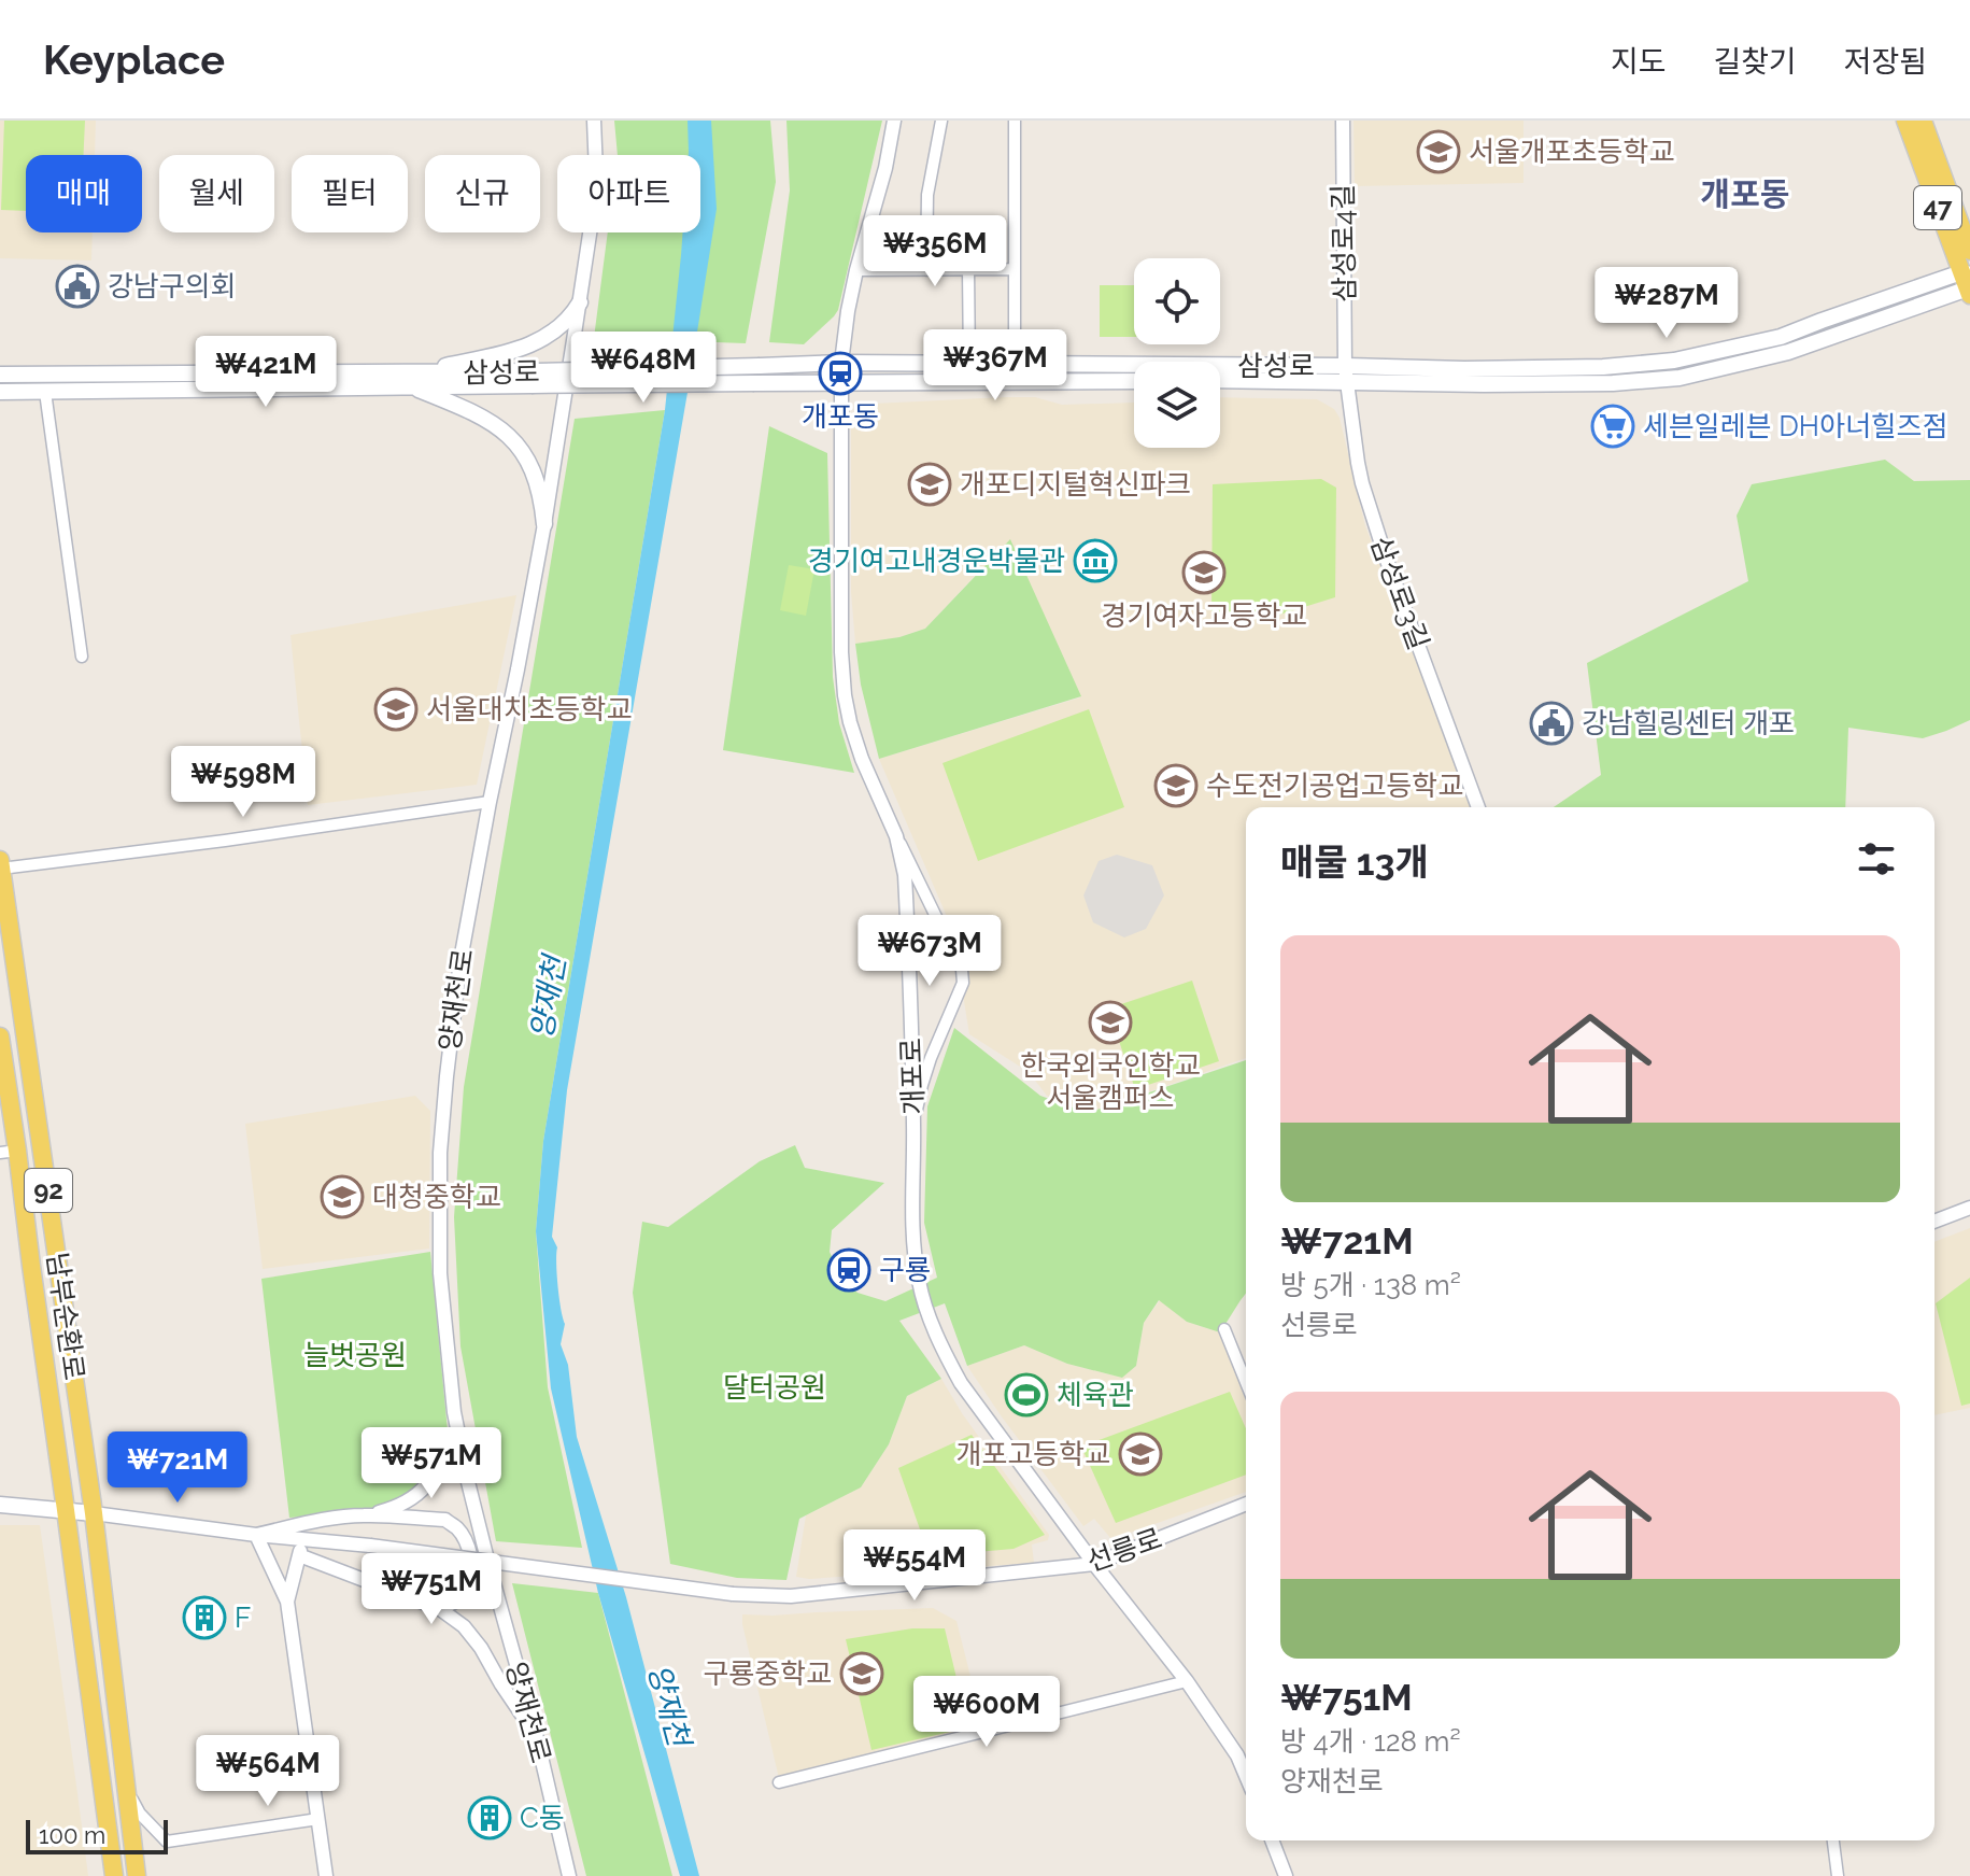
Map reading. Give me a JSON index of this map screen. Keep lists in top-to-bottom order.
{
  "streets": {
    "main road": [
      "47",
      "삼성로",
      "92",
      "남부순환로"
    ],
    "street": [
      "삼성로4길",
      "삼성로3길",
      "양재천로",
      "개포로",
      "선릉로"
    ]
  },
  "crossings": [
    ["47", "삼성로"],
    ["삼성로4길", "삼성로"],
    ["삼성로4길", "삼성로3길"],
    ["삼성로", "삼성로3길"],
    ["삼성로", "개포로"],
    ["개포로", "선릉로"]
  ],
  "districts": ["개포동"],
  "water": ["양재천"],
  "parks": ["늘벗공원", "달터공원"],
  "places": {
    "school or university": [
      "서울개포초등학교",
      "개포디지털혁신파크",
      "경기여자고등학교",
      "서울대치초등학교",
      "수도전기공업고등학교",
      "한국외국인학교 서울캠퍼스",
      "대청중학교",
      "개포고등학교",
      "구룡중학교"
    ],
    "public building": ["강남구의회", "강남힐링센터 개포"],
    "station": ["개포동", "구룡"],
    "supermarket": ["세븐일레븐 DH아너힐즈점"],
    "museum": ["경기여고내경운박물관"],
    "sports": ["체육관"],
    "building": ["F", "C동"]
  },
  "scale_bar": "100 m",
  "page": {
    "header": "Keyplace",
    "nav": ["지도", "길찾기", "저장됨"],
    "chip": [
      "매매",
      "월세",
      "필터",
      "신규",
      "아파트"
    ],
    "price": [
      "₩356M",
      "₩287M",
      "₩367M",
      "₩648M",
      "₩421M",
      "₩598M",
      "₩673M",
      "₩571M",
      "₩721M",
      "₩554M",
      "₩751M",
      "₩600M",
      "₩564M"
    ],
    "heading": "매물 13개",
    "list": [
      {
        "name": "₩721M",
        "note": "방 5개 · 138 m² · 선릉로"
      },
      {
        "name": "₩751M",
        "note": "방 4개 · 128 m² · 양재천로"
      }
    ],
    "scale": "100 m"
  }
}
